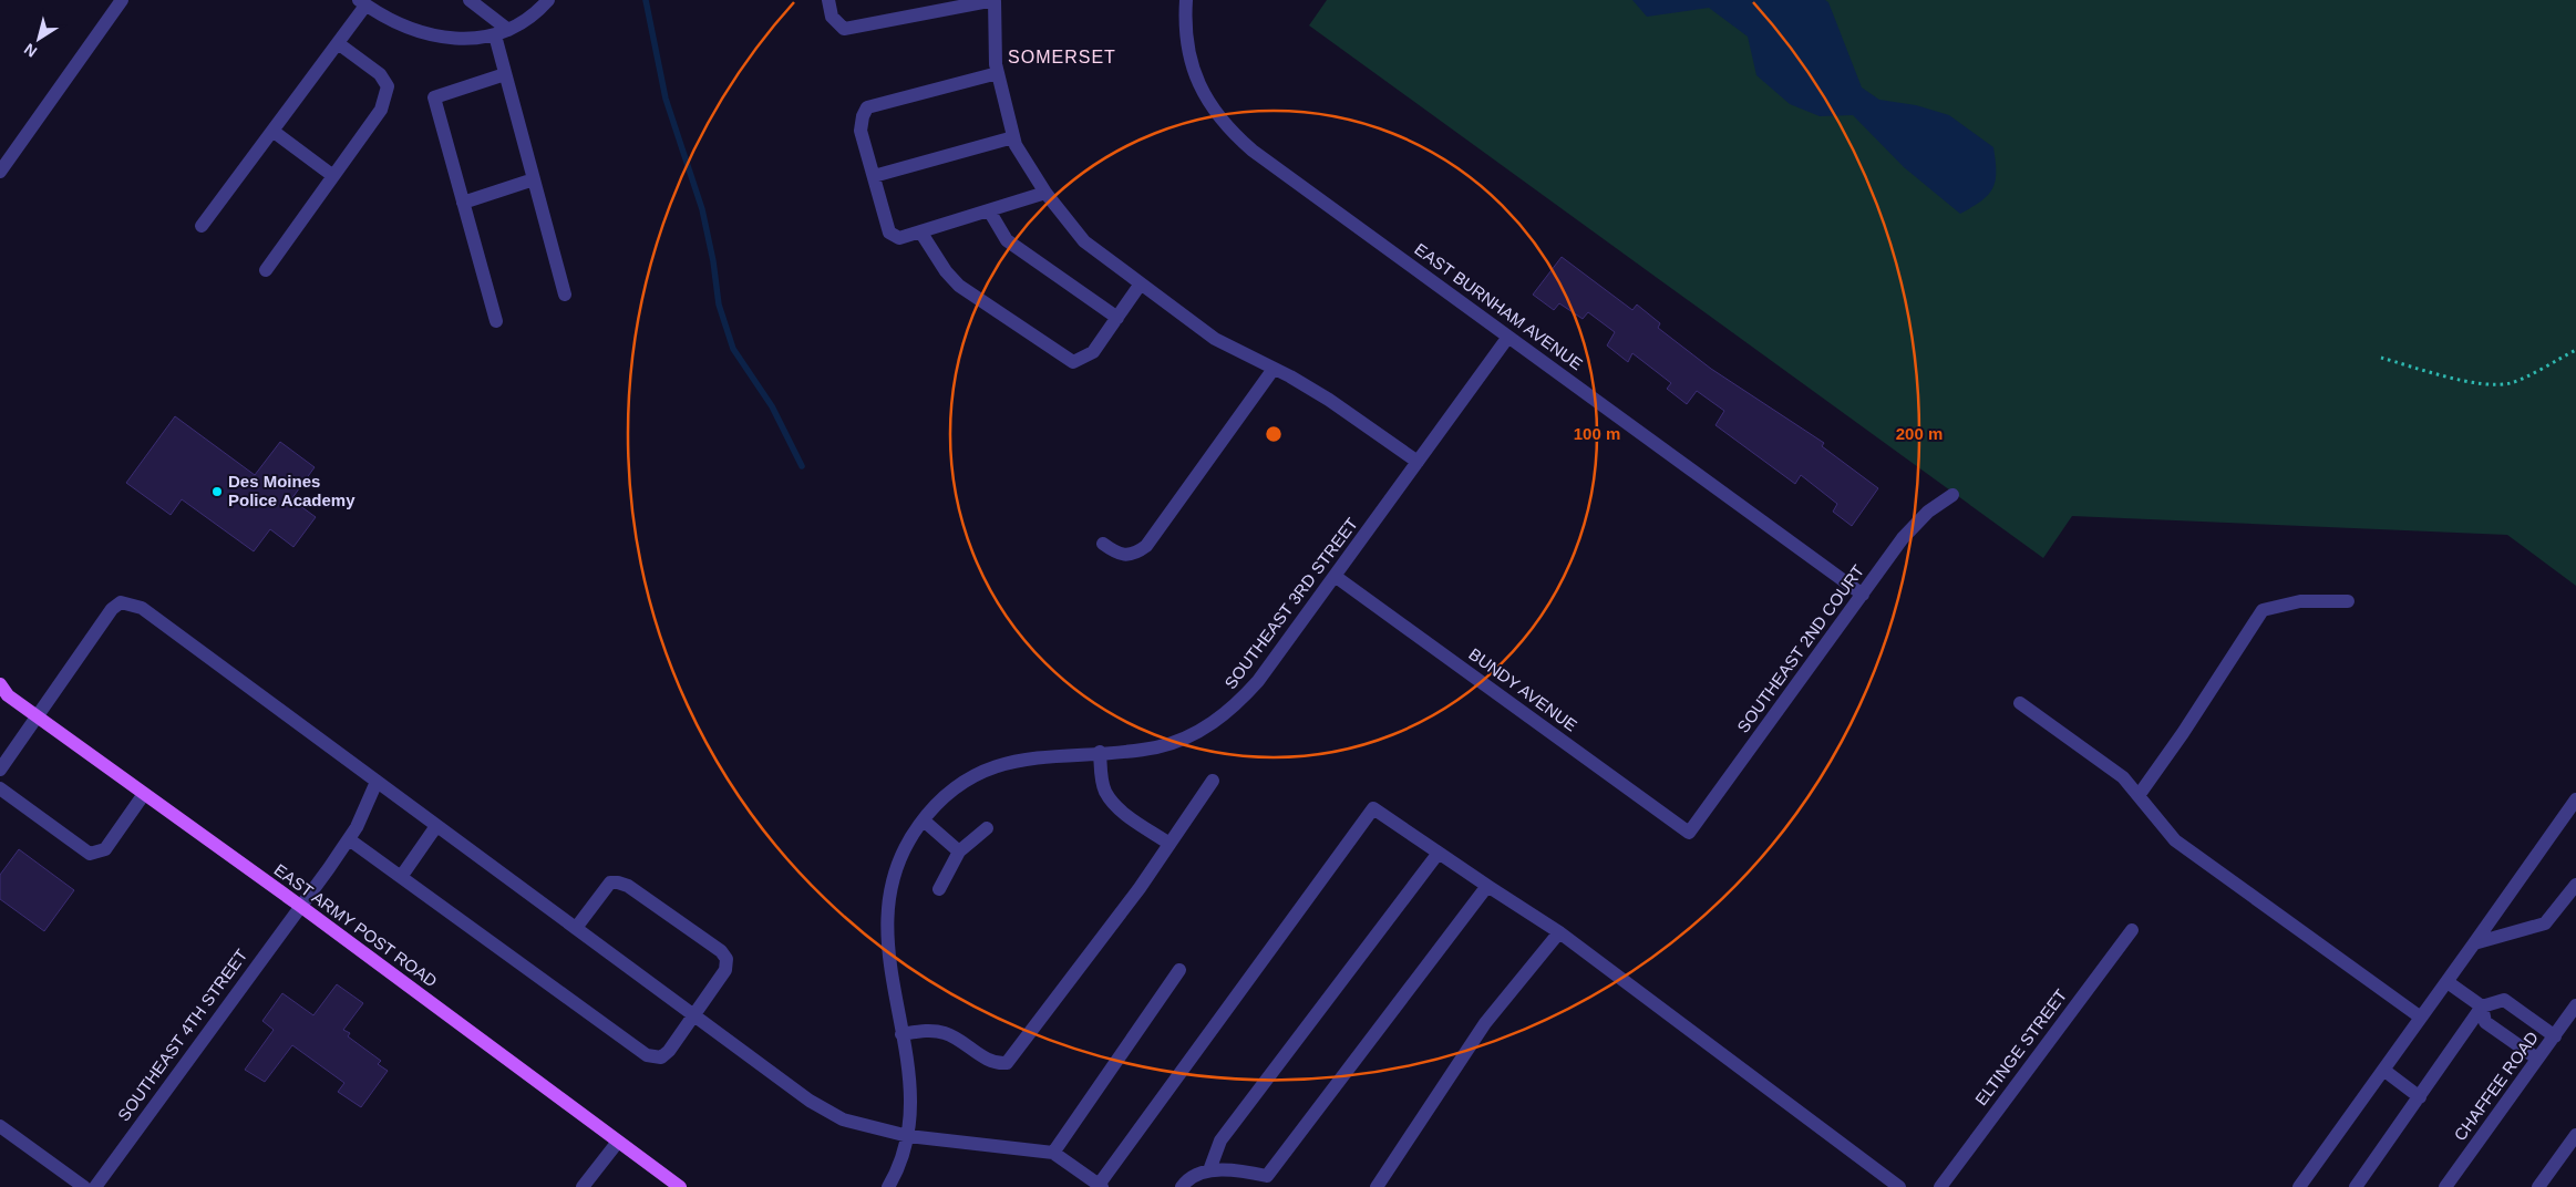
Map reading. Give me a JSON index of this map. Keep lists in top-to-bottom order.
{
  "streets": {
    "main road": ["EAST ARMY POST ROAD"],
    "street": [
      "EAST BURNHAM AVENUE",
      "SOUTHEAST 3RD STREET",
      "SOUTHEAST 2ND COURT",
      "BUNDY AVENUE",
      "SOUTHEAST 4TH STREET",
      "ELTINGE STREET",
      "CHAFFEE ROAD"
    ]
  },
  "crossings": [
    ["EAST BURNHAM AVENUE", "SOUTHEAST 3RD STREET"],
    ["EAST BURNHAM AVENUE", "SOUTHEAST 2ND COURT"],
    ["SOUTHEAST 3RD STREET", "BUNDY AVENUE"],
    ["SOUTHEAST 2ND COURT", "BUNDY AVENUE"],
    ["EAST ARMY POST ROAD", "SOUTHEAST 4TH STREET"]
  ],
  "districts": ["SOMERSET"],
  "places": ["Des Moines Police Academy"],
  "north": "bottom left",
  "rings": ["100 m", "200 m"]
}
